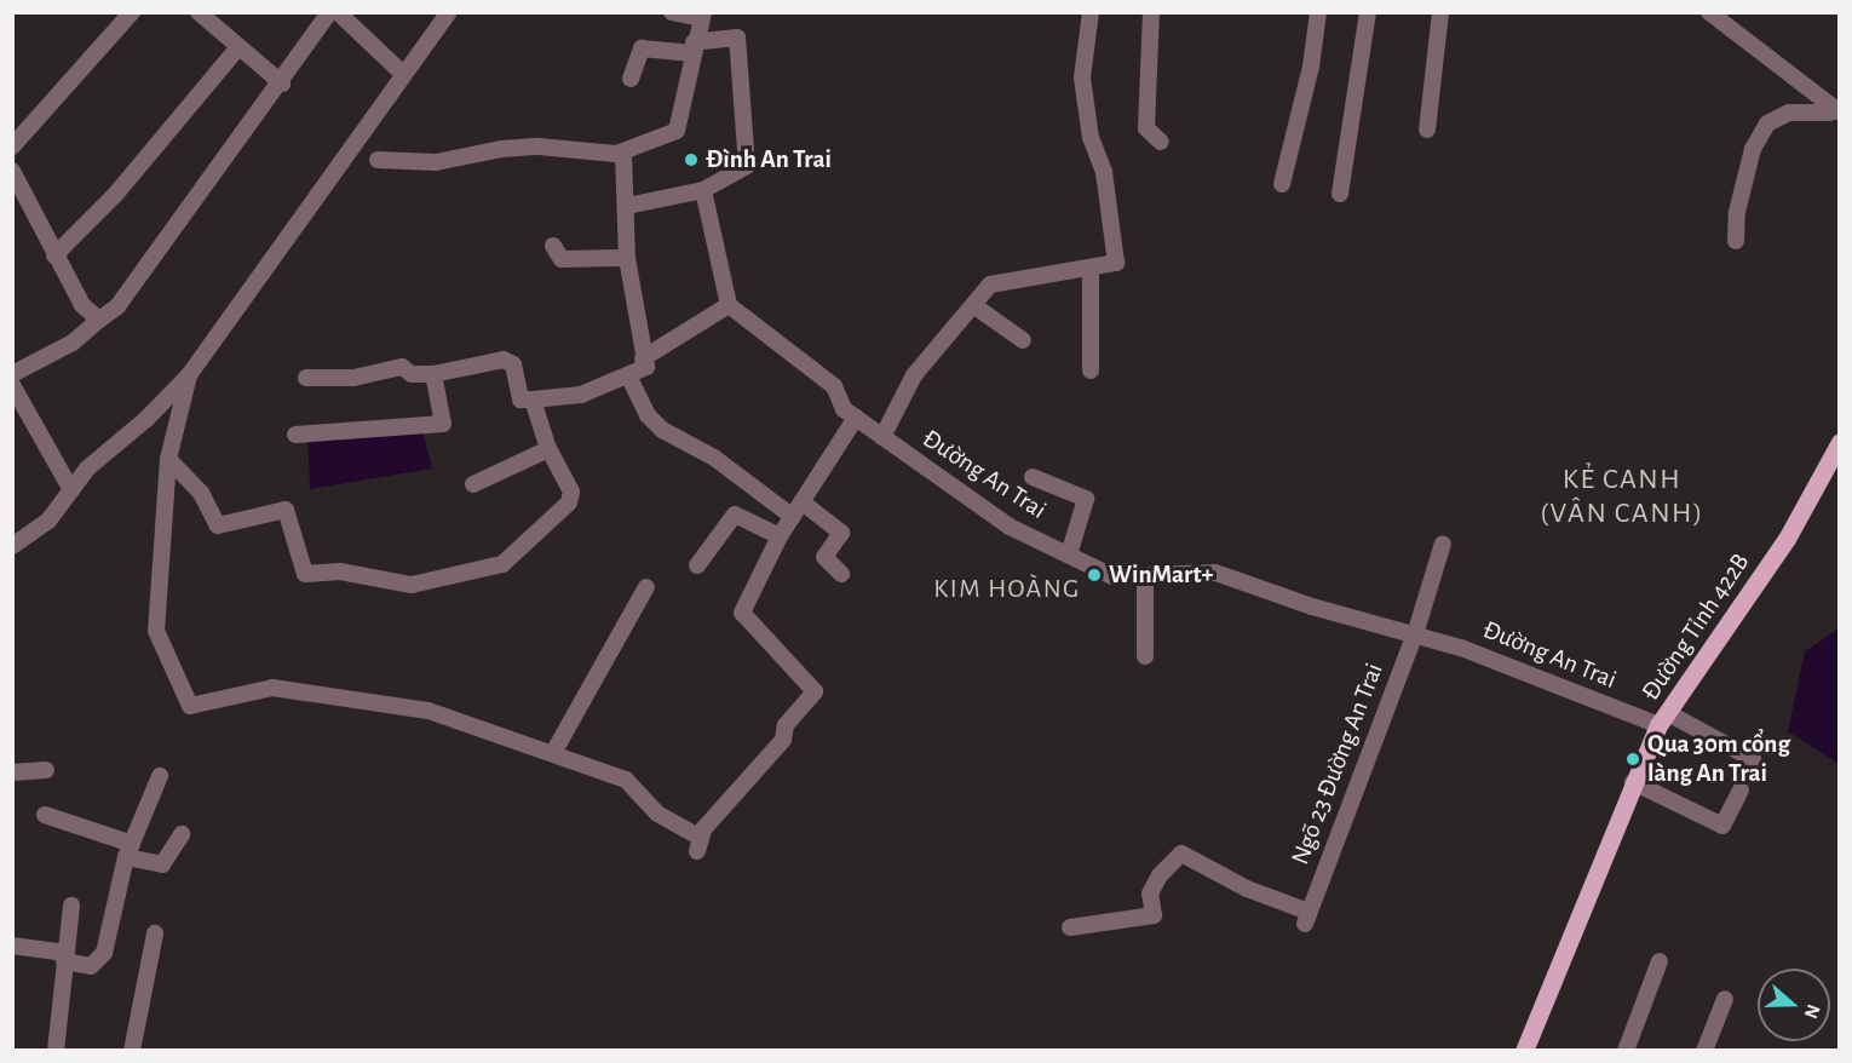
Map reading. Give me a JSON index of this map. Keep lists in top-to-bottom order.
{
  "streets": {
    "main road": ["Đường Tỉnh 422B"],
    "street": ["Đường An Trai", "Ngõ 23 Đường An Trai"]
  },
  "crossings": [
    ["Đường An Trai", "Đường Tỉnh 422B"],
    ["Đường An Trai", "Ngõ 23 Đường An Trai"]
  ],
  "districts": ["KẺ CANH (VÂN CANH)", "KIM HOÀNG"],
  "places": ["Đình An Trai", "WinMart+", "Qua 30m cổng làng An Trai"],
  "north": "right"
}
